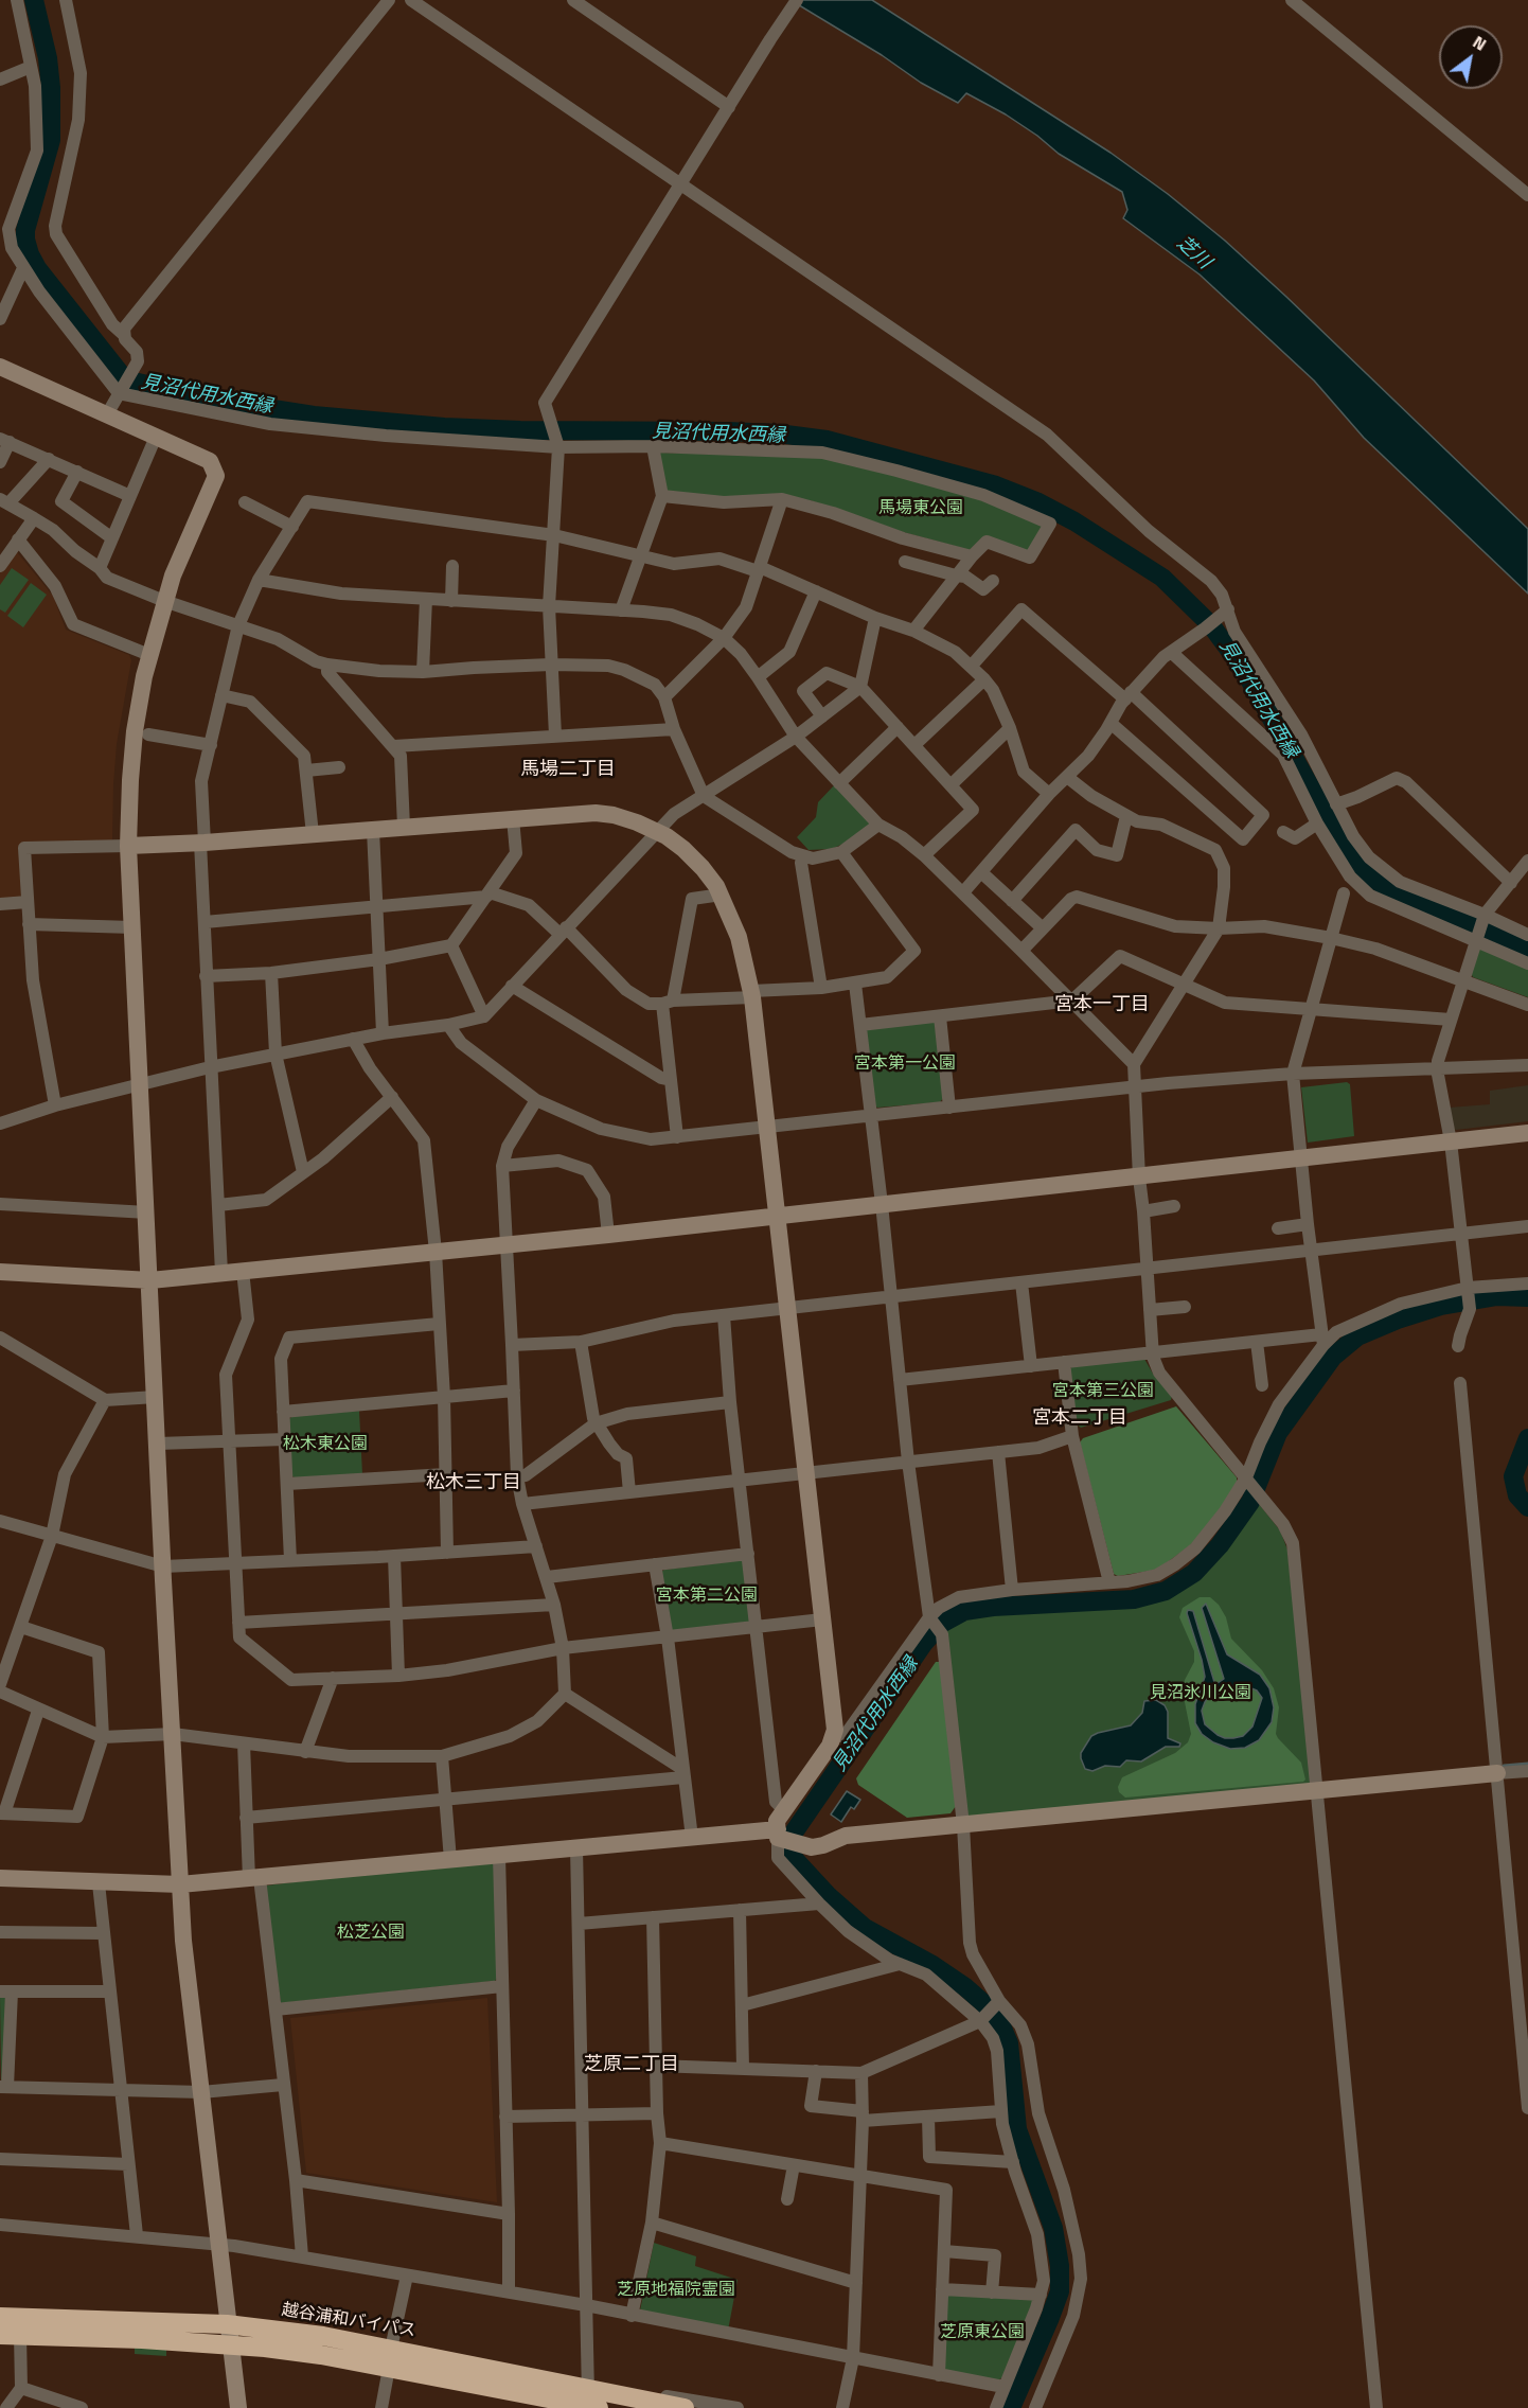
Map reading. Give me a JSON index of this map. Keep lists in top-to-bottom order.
{
  "streets": {
    "highway": ["越谷浦和バイパス"]
  },
  "districts": [
    "馬場二丁目",
    "宮本一丁目",
    "宮本二丁目",
    "松木三丁目",
    "芝原二丁目"
  ],
  "water": ["芝川", "見沼代用水西縁"],
  "parks": [
    "馬場東公園",
    "宮本第一公園",
    "宮本第三公園",
    "松木東公園",
    "宮本第二公園",
    "見沼氷川公園",
    "松芝公園",
    "芝原地福院霊園",
    "芝原東公園"
  ],
  "north": "top right"
}
